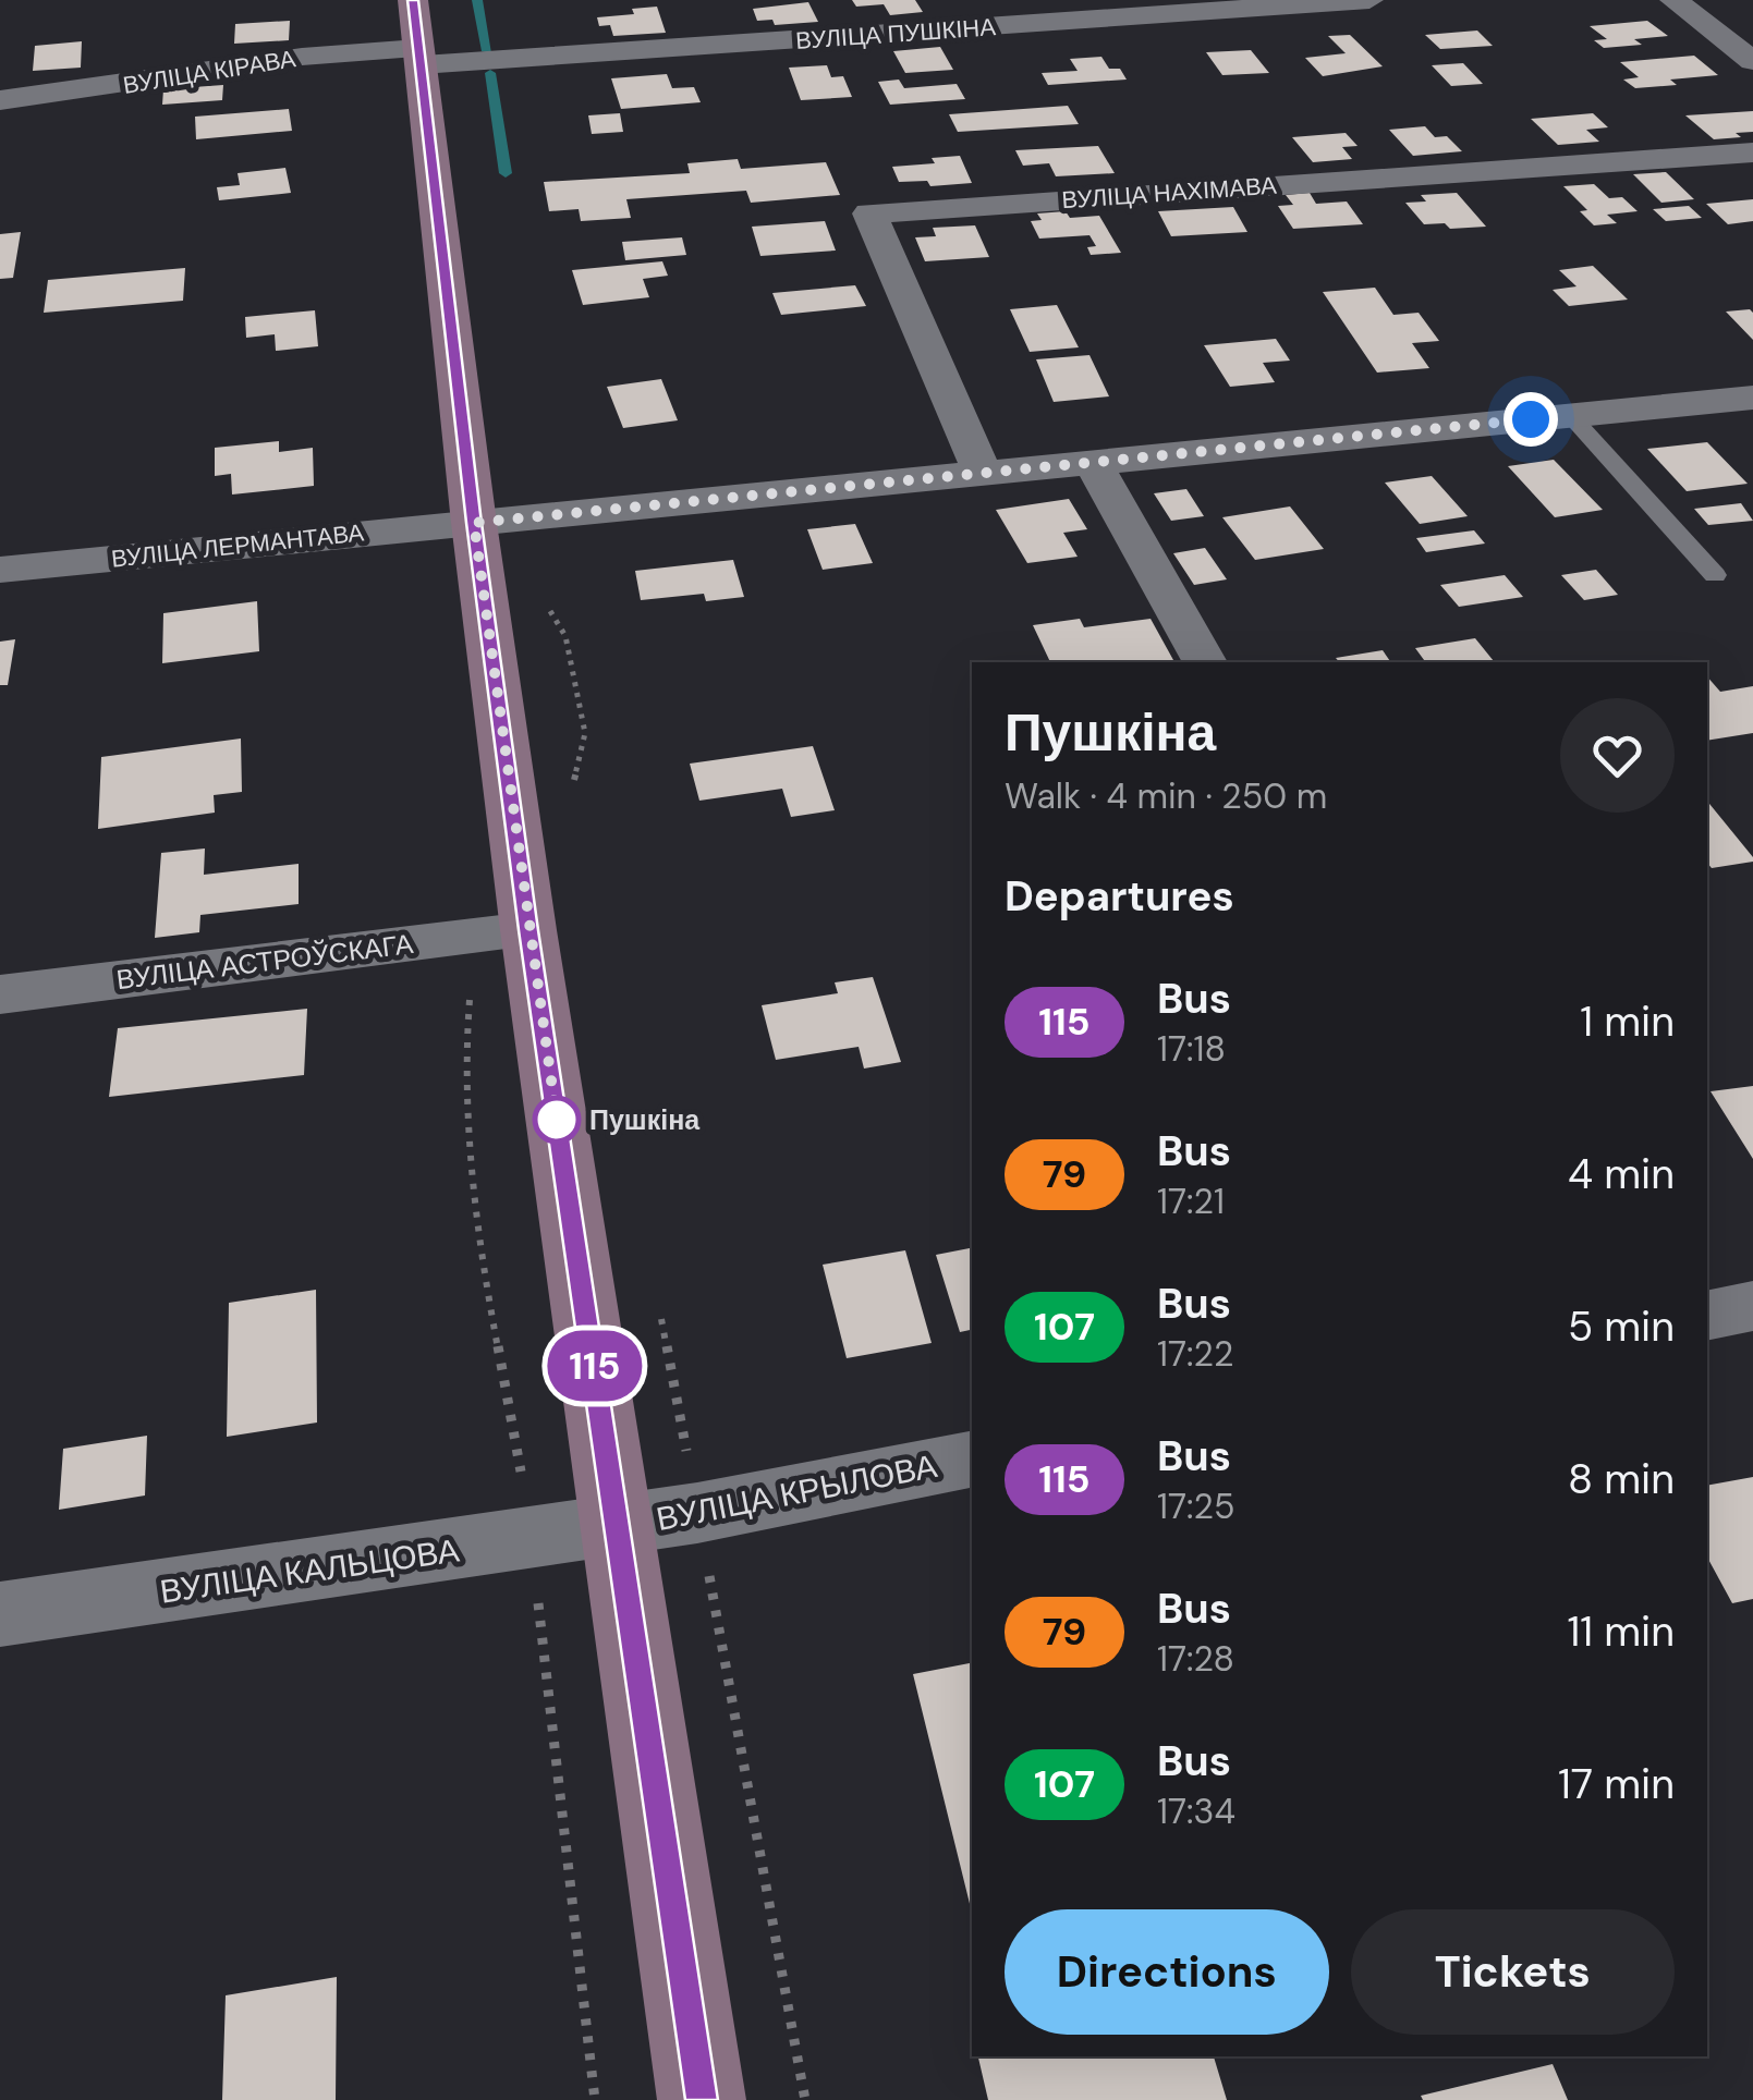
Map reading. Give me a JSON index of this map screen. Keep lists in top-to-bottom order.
{
  "streets": {
    "street": [
      "ВУЛІЦА ПУШКІНА",
      "ВУЛІЦА КІРАВА",
      "ВУЛІЦА НАХІМАВА",
      "ВУЛІЦА ЛЕРМАНТАВА",
      "ВУЛІЦА АСТРОЎСКАГА",
      "ВУЛІЦА КРЫЛОВА",
      "ВУЛІЦА КАЛЬЦОВА"
    ]
  },
  "crossings": [
    ["ВУЛІЦА ПУШКІНА", "ВУЛІЦА КІРАВА"],
    ["ВУЛІЦА НАХІМАВА", "ВУЛІЦА ЛЕРМАНТАВА"],
    ["ВУЛІЦА КРЫЛОВА", "ВУЛІЦА КАЛЬЦОВА"]
  ],
  "places": ["Пушкіна"],
  "lines": ["bus line 115"],
  "page": {
    "on_map": "115",
    "heading": [
      ["Пушкіна", "Walk · 4 min · 250 m"],
      "Departures"
    ],
    "list": [
      {
        "mark": "115",
        "name": "Bus",
        "note": "17:18",
        "value": "1 min"
      },
      {
        "mark": "79",
        "name": "Bus",
        "note": "17:21",
        "value": "4 min"
      },
      {
        "mark": "107",
        "name": "Bus",
        "note": "17:22",
        "value": "5 min"
      },
      {
        "mark": "115",
        "name": "Bus",
        "note": "17:25",
        "value": "8 min"
      },
      {
        "mark": "79",
        "name": "Bus",
        "note": "17:28",
        "value": "11 min"
      },
      {
        "mark": "107",
        "name": "Bus",
        "note": "17:34",
        "value": "17 min"
      }
    ],
    "buttons": ["Directions", "Tickets"]
  }
}
